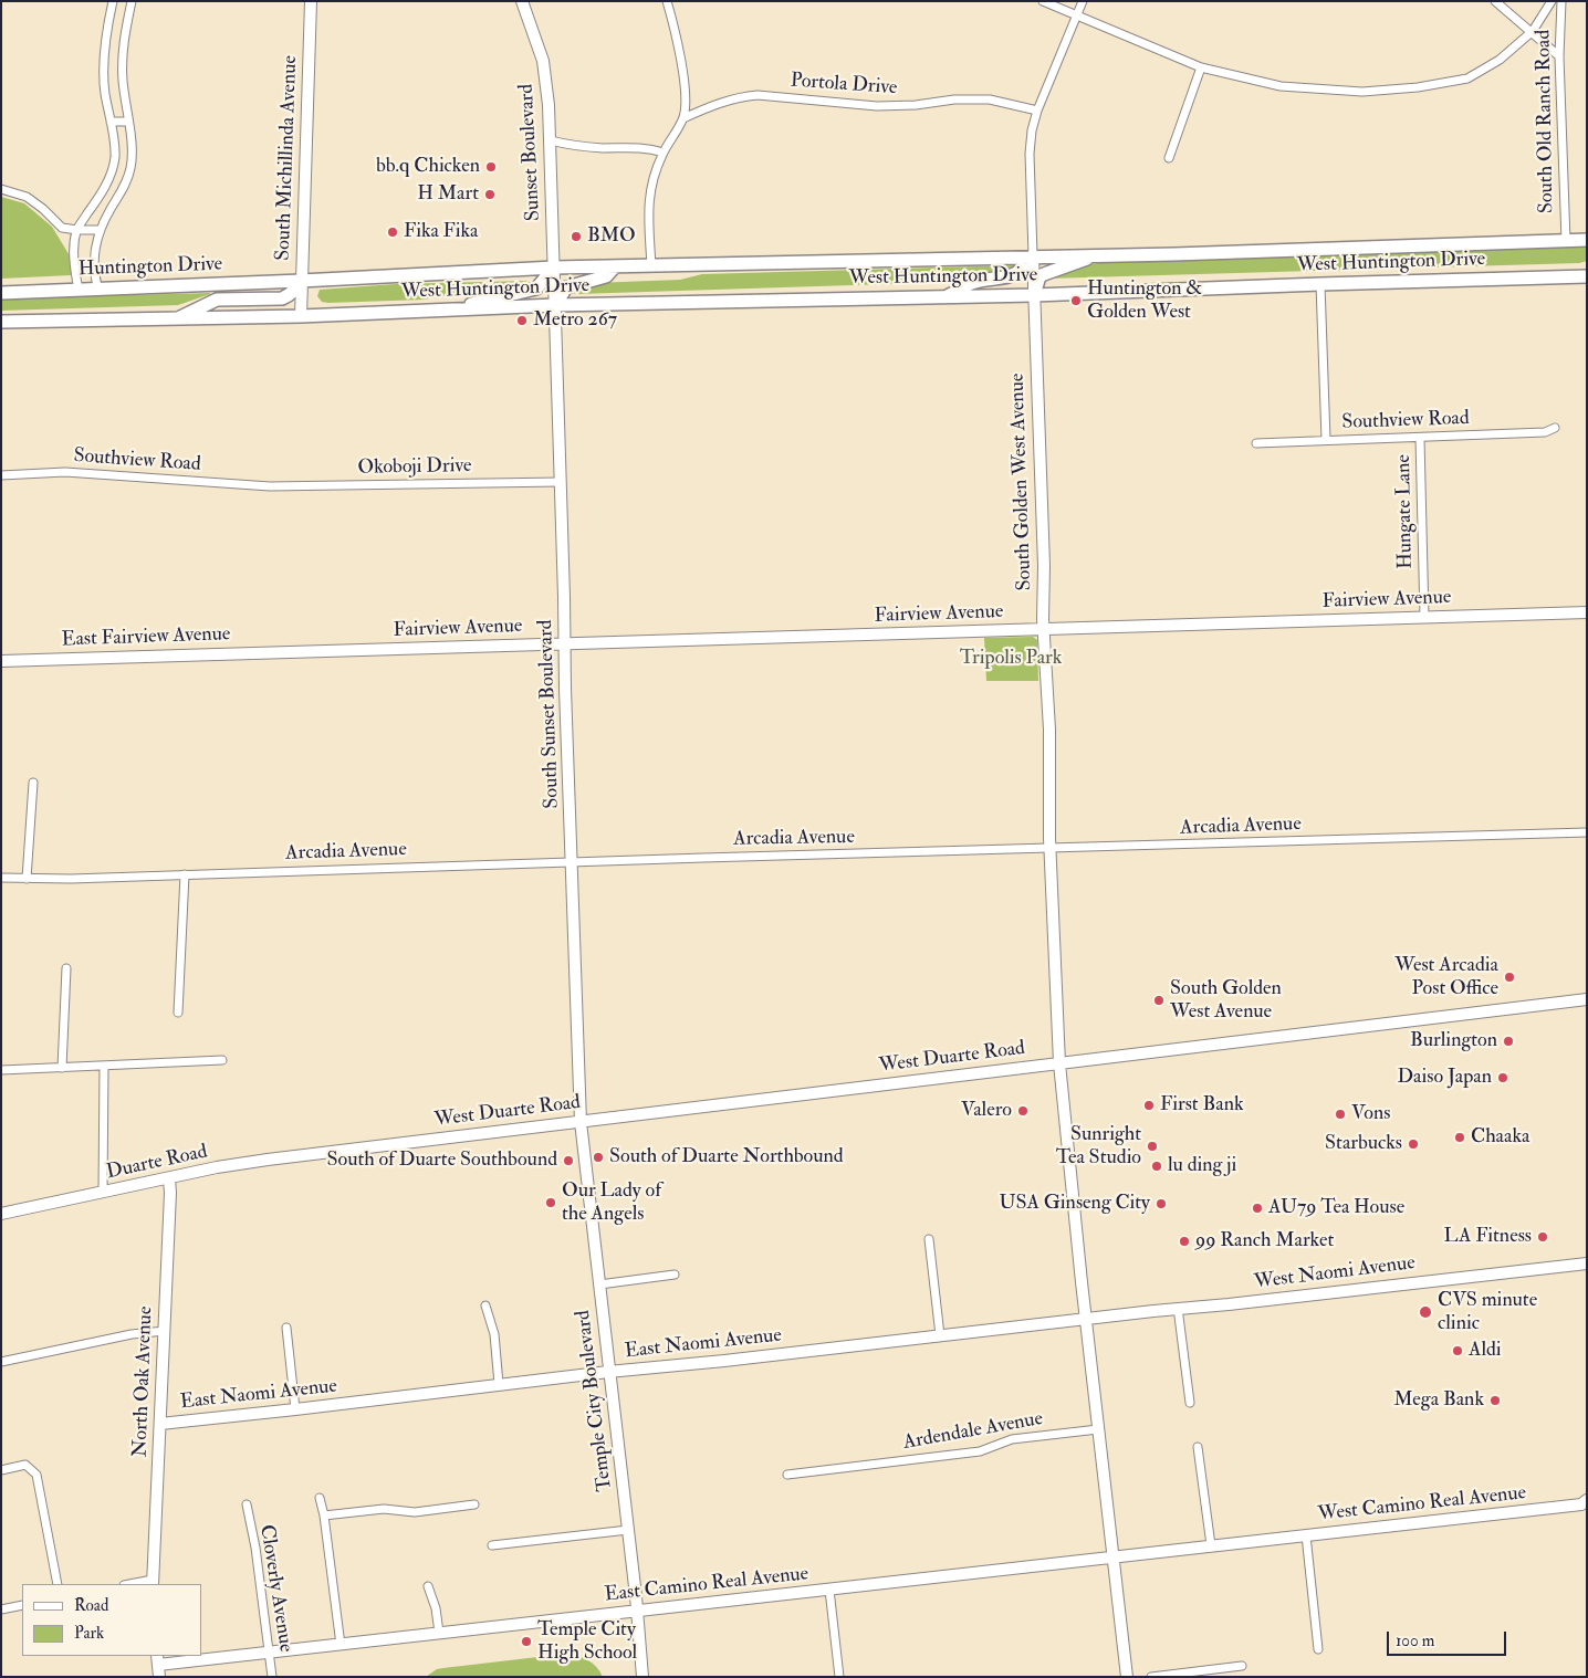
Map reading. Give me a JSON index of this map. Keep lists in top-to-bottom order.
{
  "streets": {
    "main road": ["West Huntington Drive", "Huntington Drive"],
    "street": [
      "Portola Drive",
      "South Old Ranch Road",
      "Sunset Boulevard",
      "South Michillinda Avenue",
      "Southview Road",
      "Okoboji Drive",
      "South Golden West Avenue",
      "Hungate Lane",
      "Fairview Avenue",
      "East Fairview Avenue",
      "South Sunset Boulevard",
      "Arcadia Avenue",
      "West Duarte Road",
      "Duarte Road",
      "West Naomi Avenue",
      "East Naomi Avenue",
      "North Oak Avenue",
      "Temple City Boulevard",
      "Ardendale Avenue",
      "West Camino Real Avenue",
      "East Camino Real Avenue",
      "Cloverly Avenue"
    ]
  },
  "crossings": [
    ["South Old Ranch Road", "West Huntington Drive"],
    ["Sunset Boulevard", "West Huntington Drive"],
    ["Sunset Boulevard", "South Sunset Boulevard"],
    ["South Michillinda Avenue", "West Huntington Drive"],
    ["South Michillinda Avenue", "Huntington Drive"],
    ["West Huntington Drive", "Huntington Drive"],
    ["West Huntington Drive", "South Golden West Avenue"],
    ["West Huntington Drive", "South Sunset Boulevard"],
    ["Southview Road", "Okoboji Drive"],
    ["Southview Road", "Hungate Lane"],
    ["Okoboji Drive", "South Sunset Boulevard"],
    ["South Golden West Avenue", "Fairview Avenue"],
    ["South Golden West Avenue", "Arcadia Avenue"],
    ["South Golden West Avenue", "West Duarte Road"],
    ["South Golden West Avenue", "West Naomi Avenue"],
    ["South Golden West Avenue", "East Naomi Avenue"],
    ["South Golden West Avenue", "Ardendale Avenue"],
    ["South Golden West Avenue", "East Camino Real Avenue"],
    ["Hungate Lane", "Fairview Avenue"],
    ["Fairview Avenue", "East Fairview Avenue"],
    ["Fairview Avenue", "South Sunset Boulevard"],
    ["South Sunset Boulevard", "Arcadia Avenue"],
    ["South Sunset Boulevard", "West Duarte Road"],
    ["South Sunset Boulevard", "Temple City Boulevard"],
    ["West Duarte Road", "Duarte Road"],
    ["West Duarte Road", "Temple City Boulevard"],
    ["Duarte Road", "North Oak Avenue"],
    ["West Naomi Avenue", "East Naomi Avenue"],
    ["East Naomi Avenue", "North Oak Avenue"],
    ["East Naomi Avenue", "Temple City Boulevard"],
    ["Temple City Boulevard", "East Camino Real Avenue"],
    ["West Camino Real Avenue", "East Camino Real Avenue"],
    ["East Camino Real Avenue", "Cloverly Avenue"]
  ],
  "parks": ["Tripolis Park"],
  "places": [
    "bb.q Chicken",
    "H Mart",
    "Fika Fika",
    "BMO",
    "Huntington & Golden West",
    "Metro 267",
    "West Arcadia Post Office",
    "South Golden West Avenue",
    "Burlington",
    "Daiso Japan",
    "First Bank",
    "Valero",
    "Vons",
    "Chaaka",
    "Starbucks",
    "Sunright Tea Studio",
    "South of Duarte Northbound",
    "South of Duarte Southbound",
    "lu ding ji",
    "Our Lady of the Angels",
    "USA Ginseng City",
    "AU79 Tea House",
    "LA Fitness",
    "99 Ranch Market",
    "CVS minute clinic",
    "Aldi",
    "Mega Bank",
    "Temple City High School"
  ],
  "legend": ["Road", "Park"],
  "scale_bar": "100 m"
}
